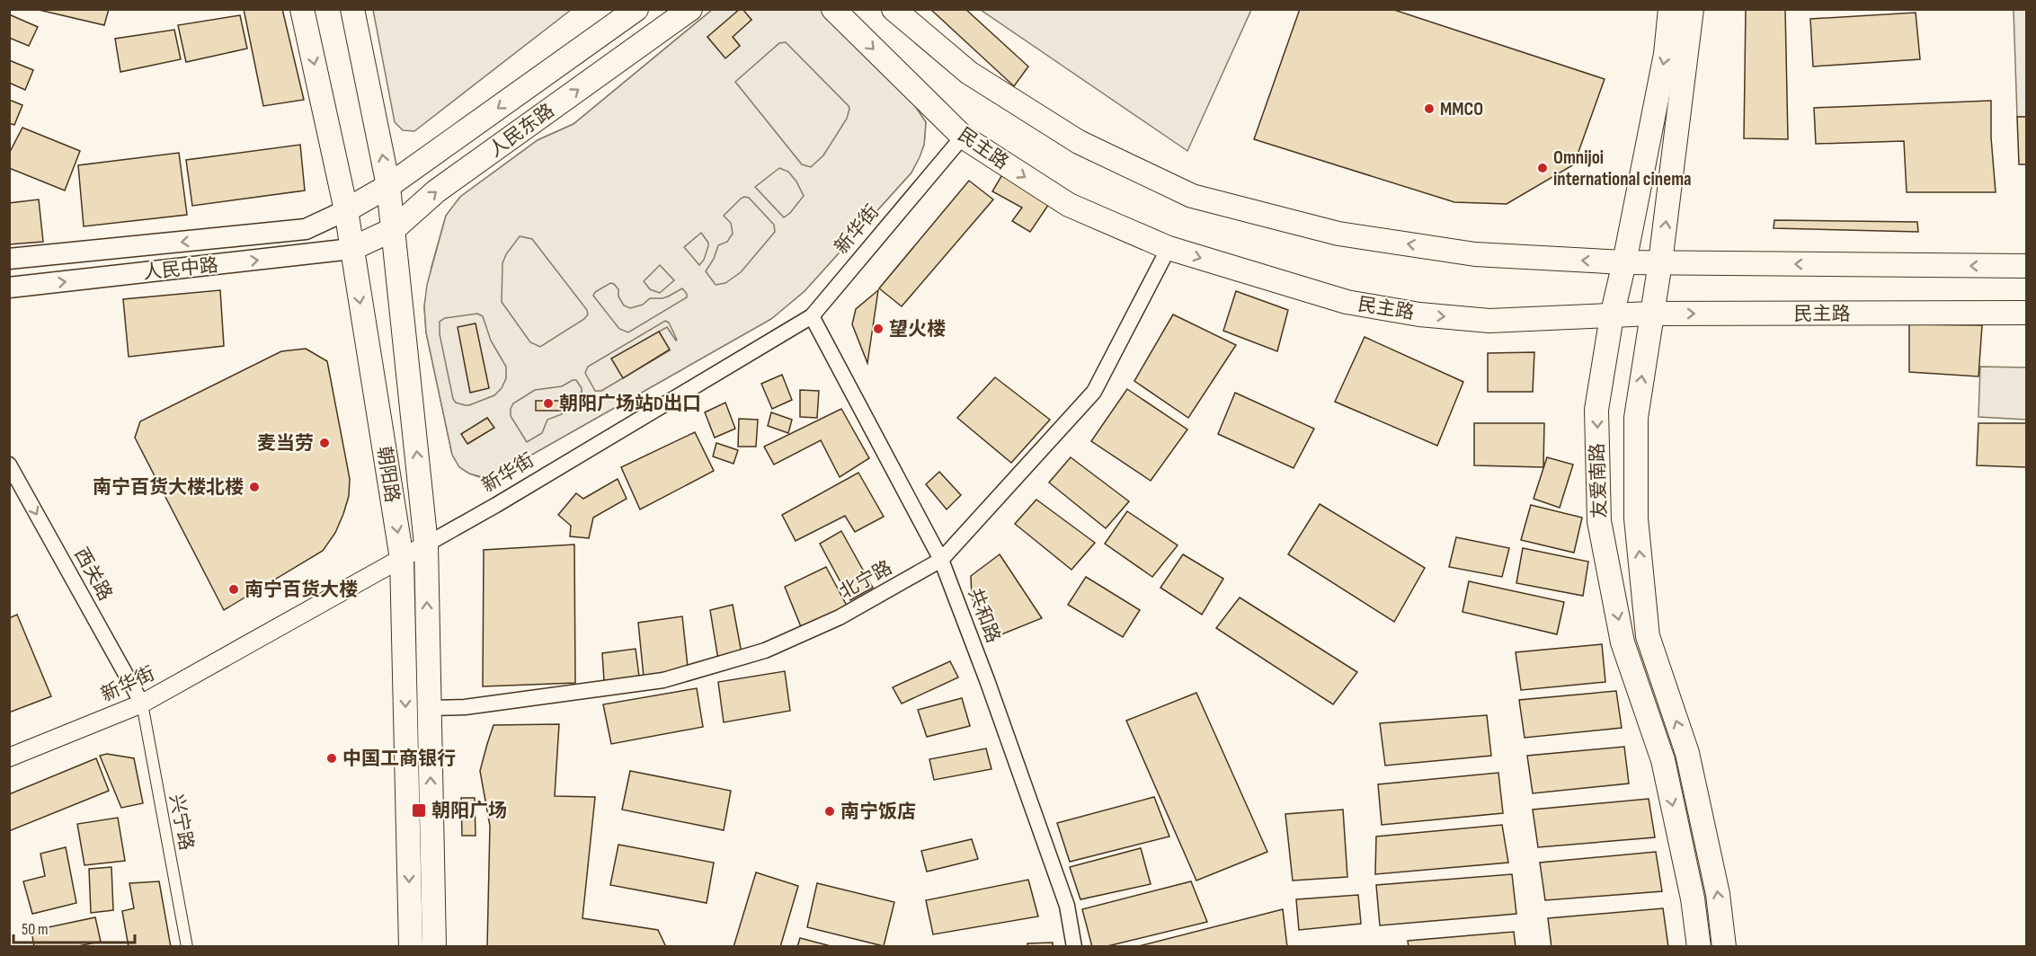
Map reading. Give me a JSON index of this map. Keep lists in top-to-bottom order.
{
  "streets": {
    "main road": [
      "人民东路",
      "民主路",
      "人民中路",
      "朝阳路",
      "友爱南路"
    ],
    "street": [
      "新华街",
      "西关路",
      "北宁路",
      "共和路",
      "兴宁路"
    ]
  },
  "crossings": [
    ["人民东路", "人民中路"],
    ["人民东路", "朝阳路"],
    ["民主路", "新华街"],
    ["民主路", "友爱南路"],
    ["民主路", "北宁路"],
    ["新华街", "朝阳路"],
    ["新华街", "西关路"],
    ["新华街", "共和路"],
    ["新华街", "兴宁路"],
    ["人民中路", "朝阳路"],
    ["朝阳路", "北宁路"],
    ["西关路", "兴宁路"],
    ["北宁路", "共和路"]
  ],
  "one_way": ["西关路"],
  "places": {
    "other": [
      "MMCO",
      "Omnijoi international cinema",
      "望火楼",
      "朝阳广场站D出口",
      "麦当劳",
      "南宁百货大楼北楼",
      "南宁百货大楼",
      "中国工商银行",
      "南宁饭店"
    ],
    "transit": ["朝阳广场"]
  },
  "scale_bar": "50 m"
}
